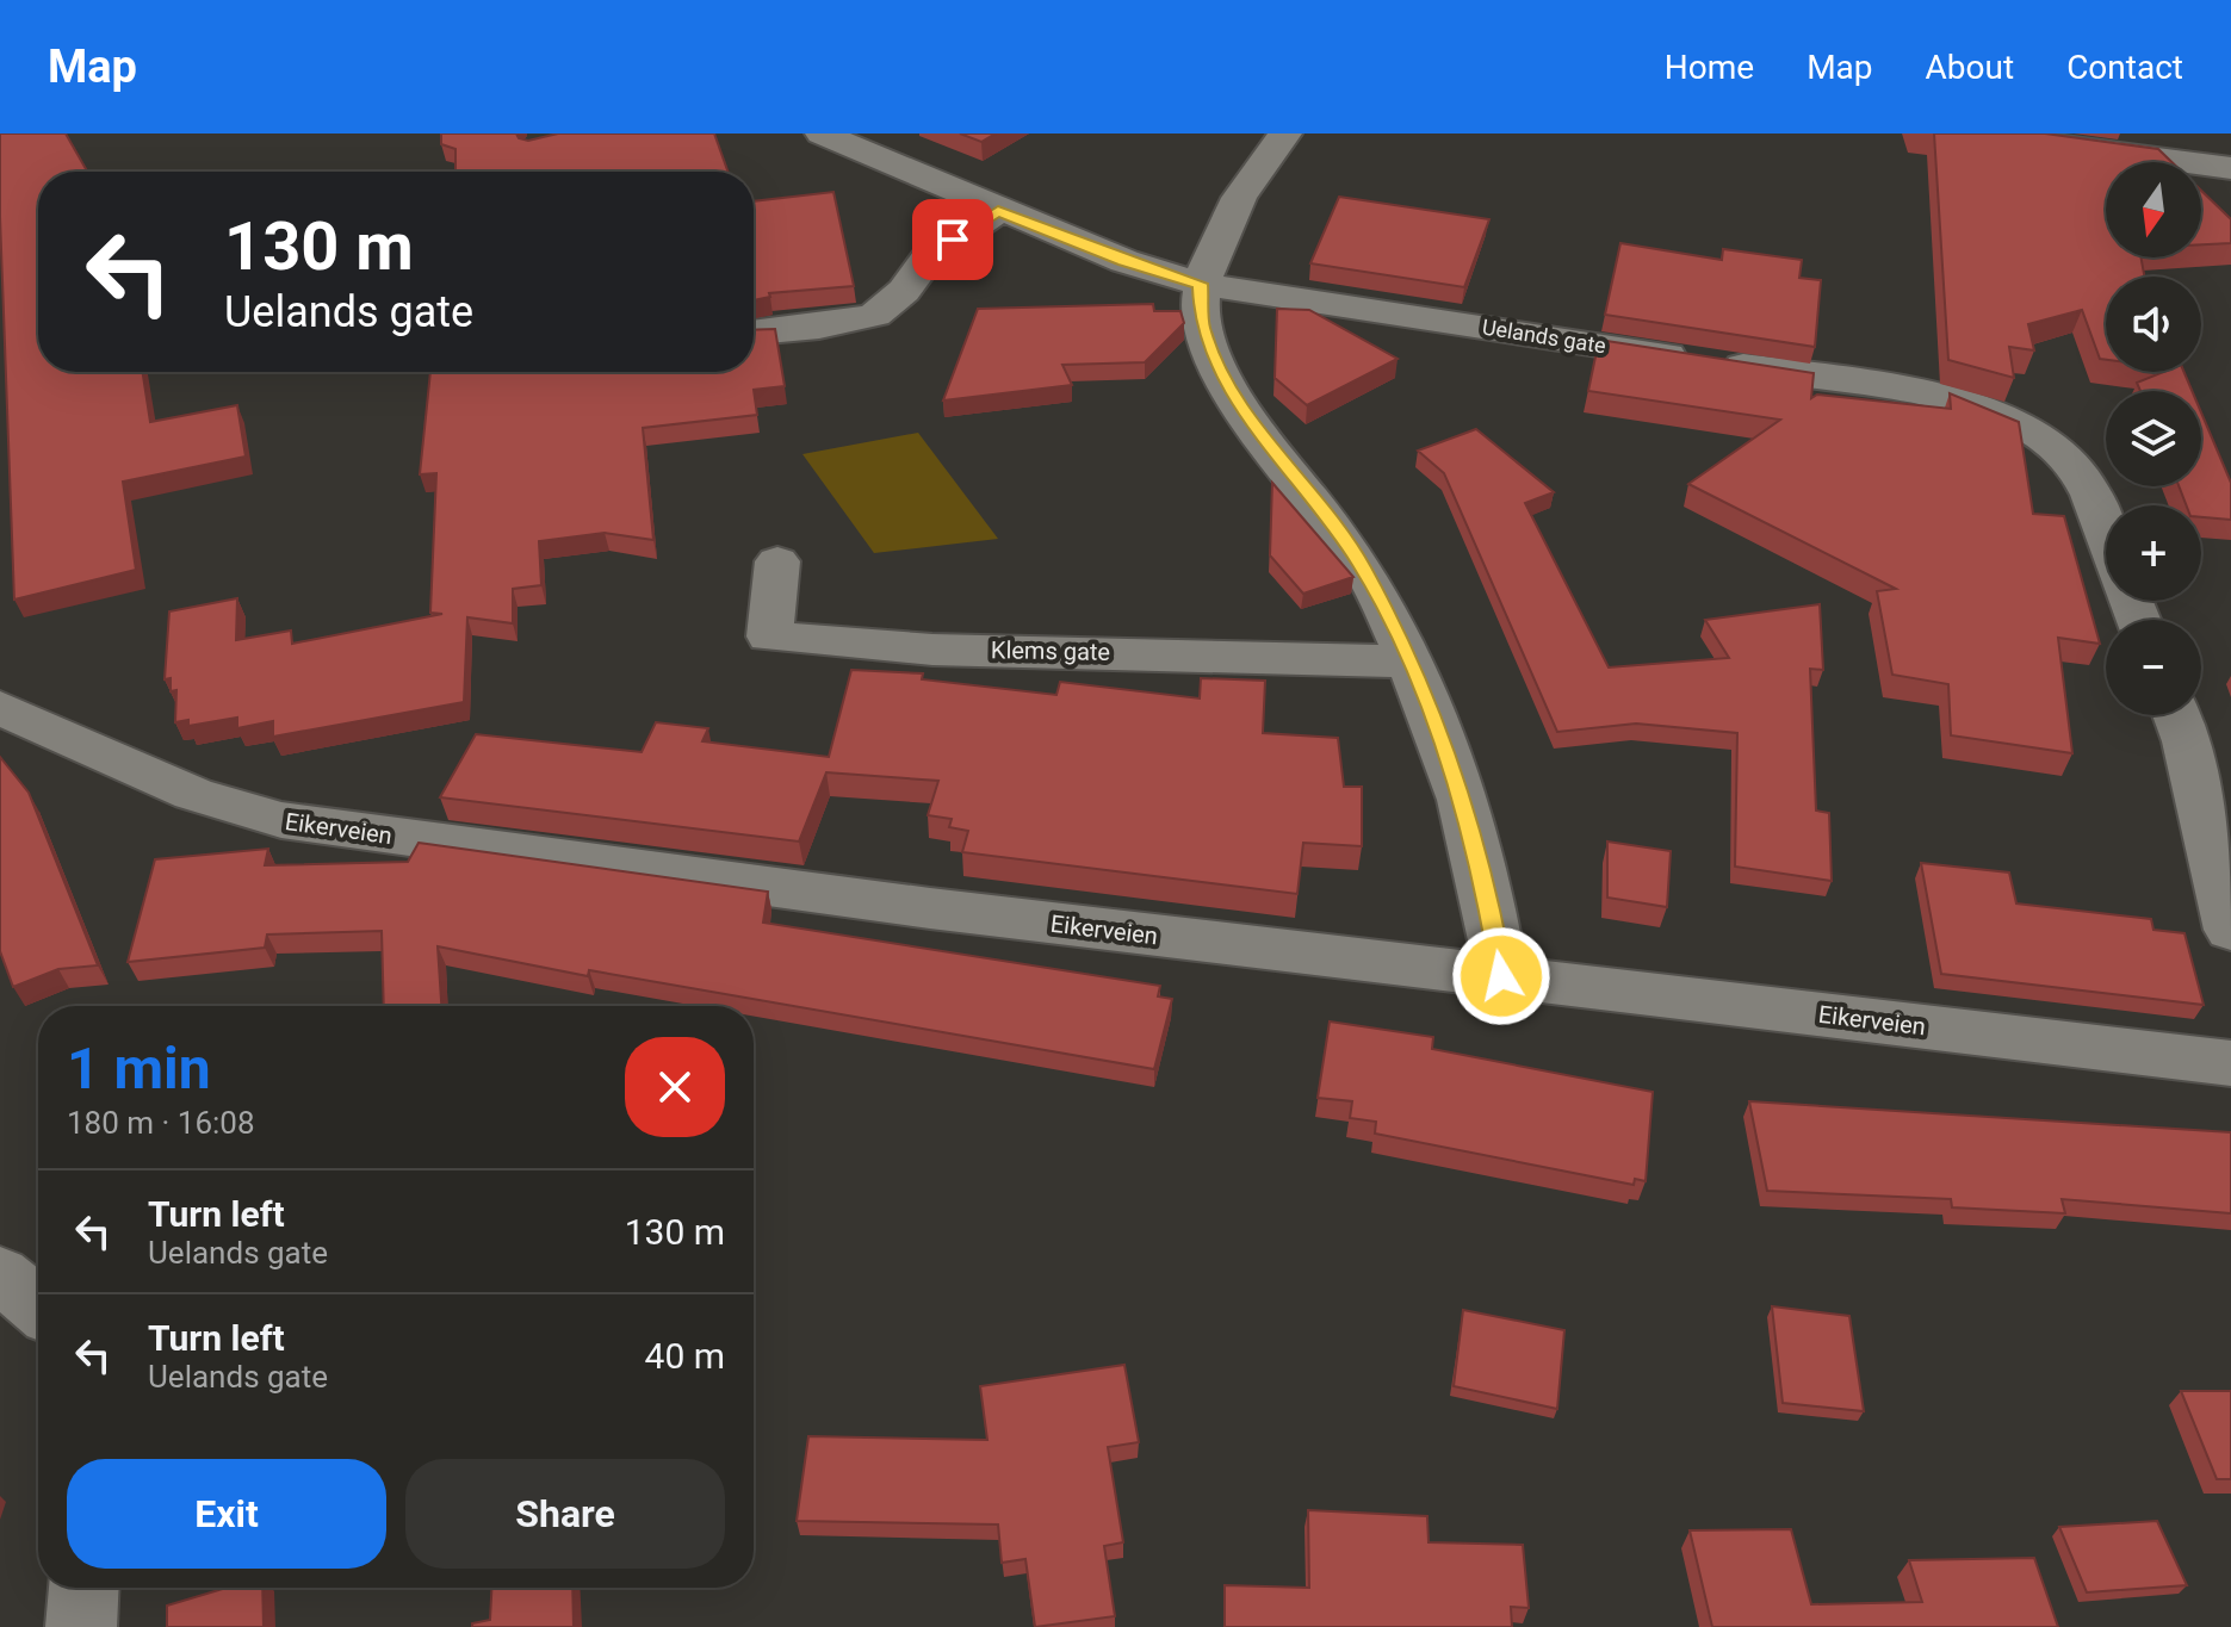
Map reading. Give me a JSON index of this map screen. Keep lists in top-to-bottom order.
{
  "streets": {
    "street": ["Uelands gate", "Klems gate", "Eikerveien"]
  },
  "north": "bottom",
  "page": {
    "header": "Map",
    "nav": [
      "Home",
      "Map",
      "About",
      "Contact"
    ],
    "map_buttons": ["+", "−"],
    "turn": ["130 m", "Uelands gate"],
    "heading": ["1 min", "180 m · 16:08"],
    "list": [
      {
        "name": "Turn left",
        "note": "Uelands gate",
        "value": "130 m"
      },
      {
        "name": "Turn left",
        "note": "Uelands gate",
        "value": "40 m"
      }
    ],
    "buttons": ["Exit", "Share"]
  }
}
